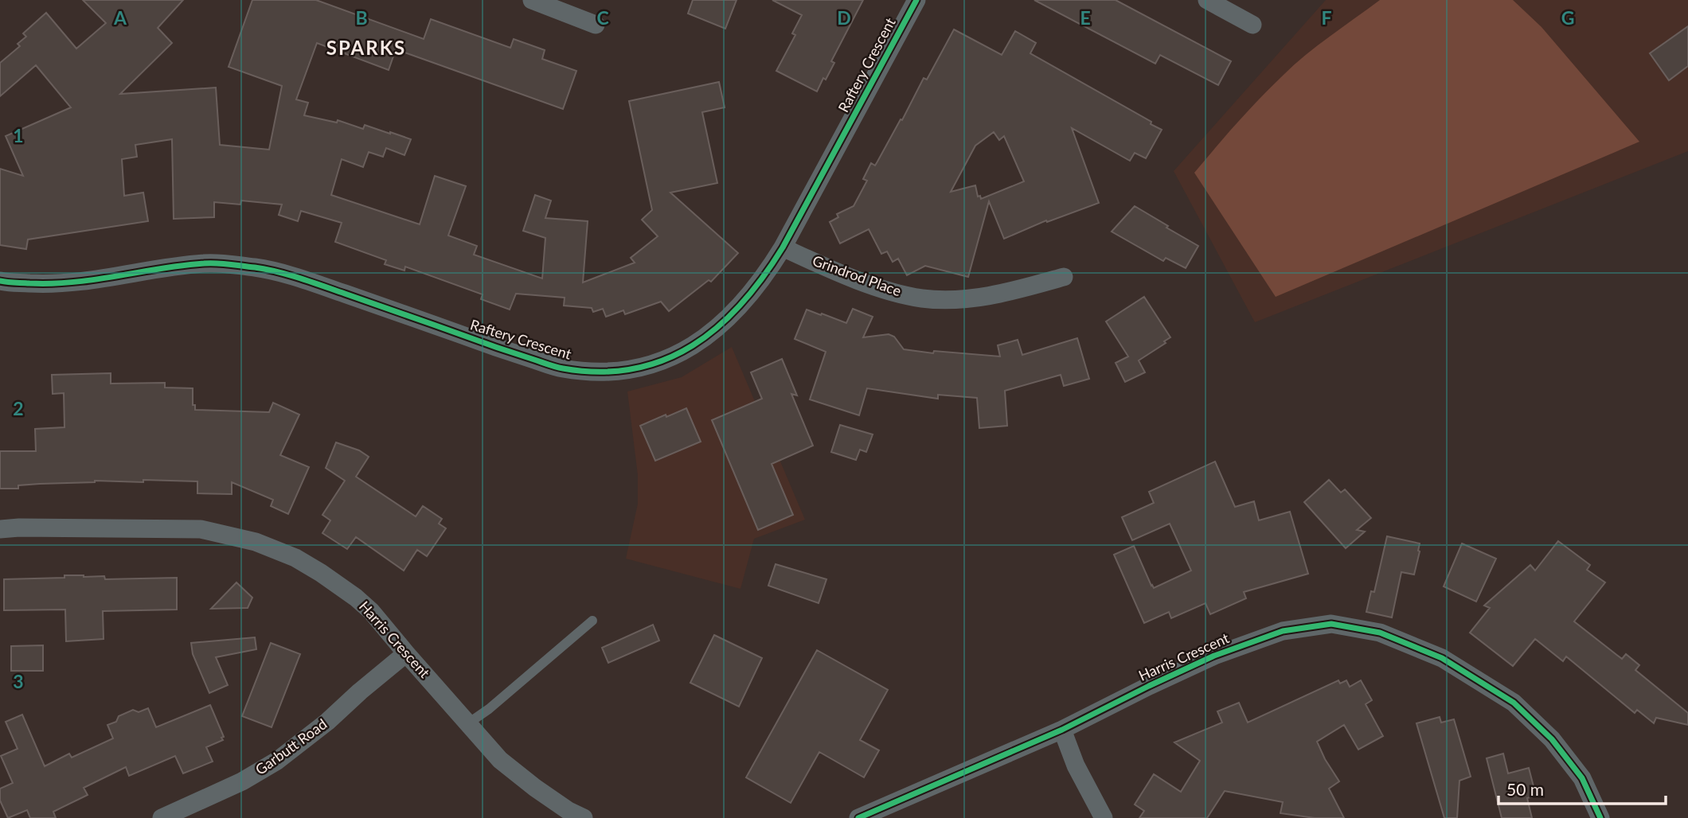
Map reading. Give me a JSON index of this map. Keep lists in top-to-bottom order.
{
  "streets": {
    "street": [
      "Raftery Crescent",
      "Grindrod Place",
      "Harris Crescent",
      "Garbutt Road"
    ]
  },
  "crossings": [
    ["Raftery Crescent", "Grindrod Place"],
    ["Harris Crescent", "Garbutt Road"]
  ],
  "districts": ["SPARKS"],
  "scale_bar": "50 m",
  "grid": {
    "columns": [
      "A",
      "B",
      "C",
      "D",
      "E",
      "F",
      "G"
    ],
    "rows": ["1", "2", "3"]
  }
}
